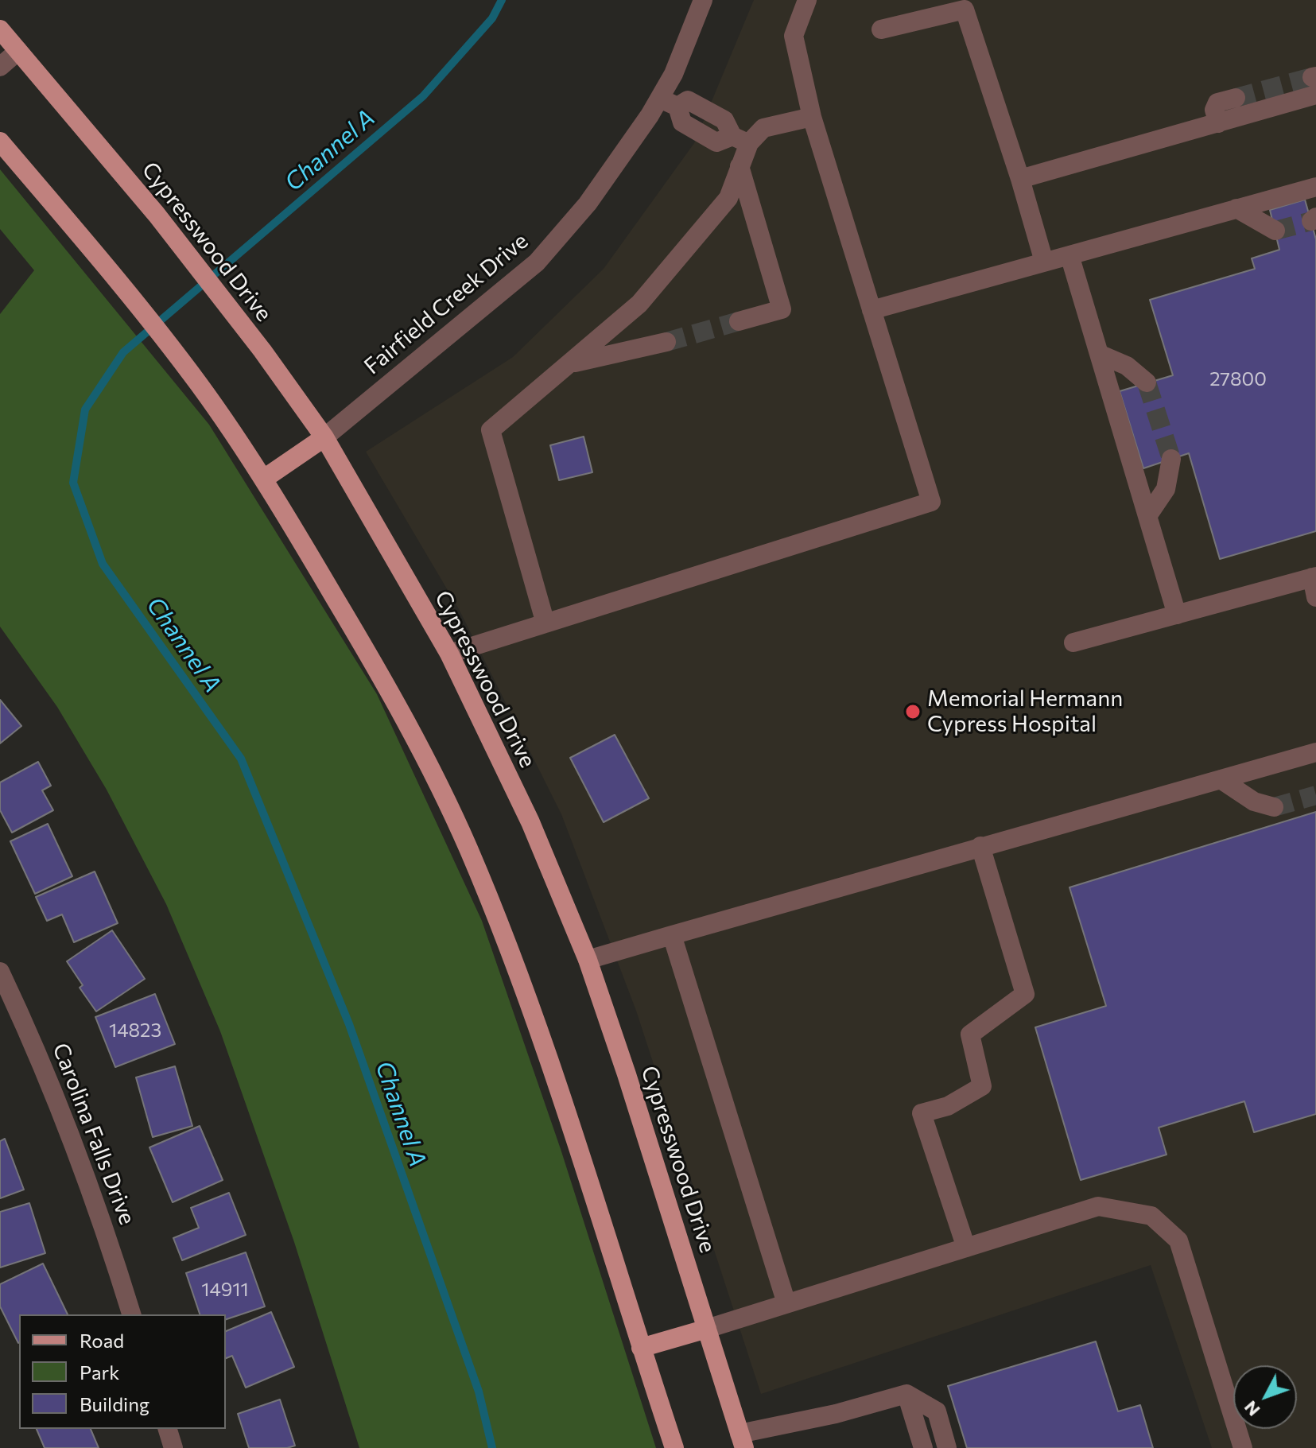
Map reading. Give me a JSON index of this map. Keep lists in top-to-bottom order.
{
  "streets": {
    "main road": ["Cypresswood Drive"],
    "street": ["Fairfield Creek Drive", "Carolina Falls Drive"]
  },
  "crossings": [
    ["Cypresswood Drive", "Fairfield Creek Drive"]
  ],
  "water": ["Channel A"],
  "places": ["Memorial Hermann Cypress Hospital"],
  "house_numbers": ["27800", "14823", "14911"],
  "legend": ["Road", "Park", "Building"],
  "north": "bottom left"
}
